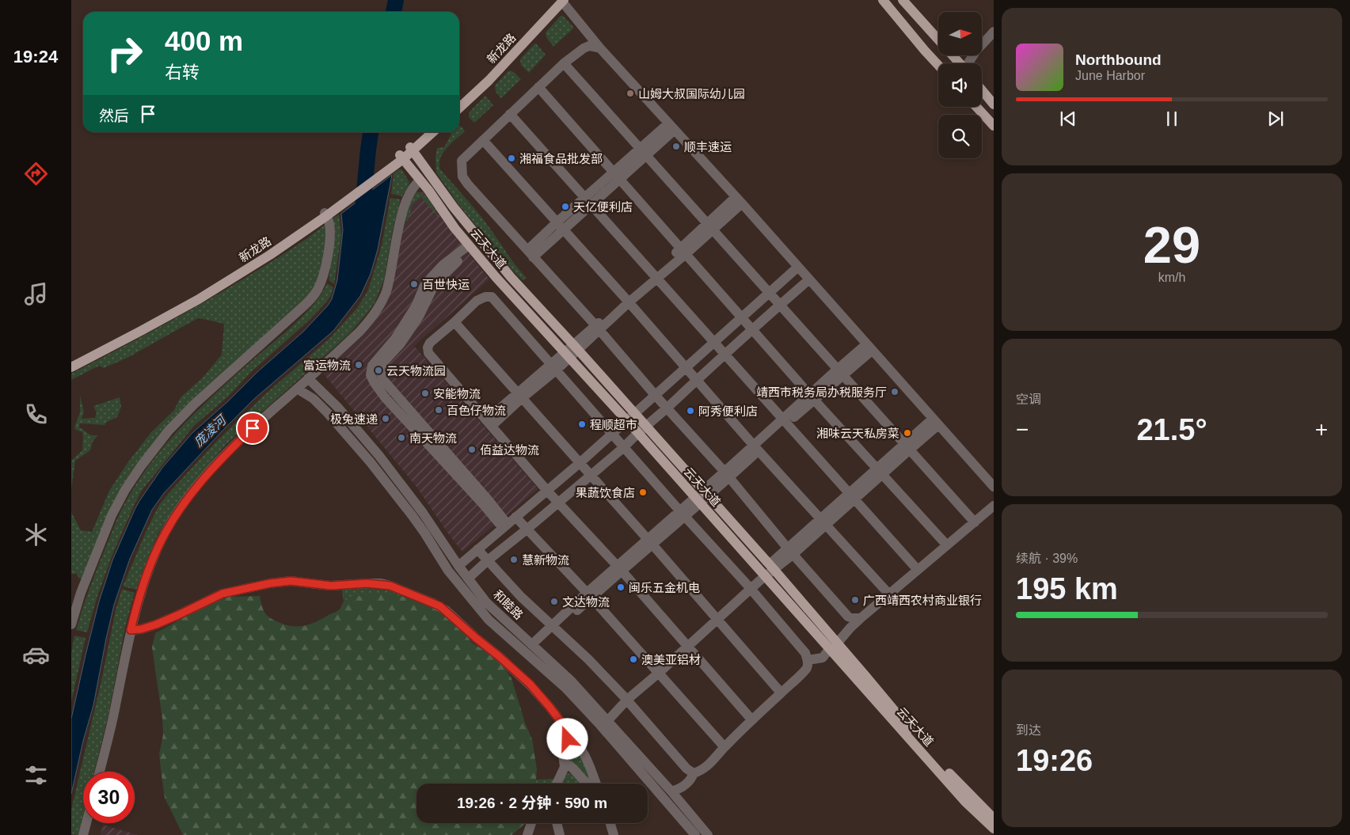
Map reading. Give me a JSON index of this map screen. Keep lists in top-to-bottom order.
{
  "streets": {
    "main road": ["新龙路", "云天大道"],
    "street": ["和睦路"]
  },
  "crossings": [
    ["新龙路", "云天大道"]
  ],
  "water": ["庞凌河"],
  "places": [
    "山姆大叔国际幼儿园",
    "顺丰速运",
    "湘福食品批发部",
    "天亿便利店",
    "百世快运",
    "富运物流",
    "云天物流园",
    "靖西市税务局办税服务厅",
    "安能物流",
    "百色仔物流",
    "阿秀便利店",
    "极兔速递",
    "程顺超市",
    "湘味云天私房菜",
    "南天物流",
    "佰益达物流",
    "果蔬饮食店",
    "慧新物流",
    "闽乐五金机电",
    "广西靖西农村商业银行",
    "文达物流",
    "澳美亚铝材"
  ],
  "north": "right",
  "page": {
    "tabs": "19:24",
    "turn": ["400 m", "右转"],
    "song": ["Northbound", "June Harbor"],
    "then": "然后",
    "tile": [
      ["29", "km/h"],
      "空调",
      ["续航 · 39%", "195 km"],
      ["到达", "19:26"]
    ],
    "heat": ["−", "21.5°", "+"],
    "limit": "30",
    "trip": "19:26 · 2 分钟 · 590 m"
  }
}
